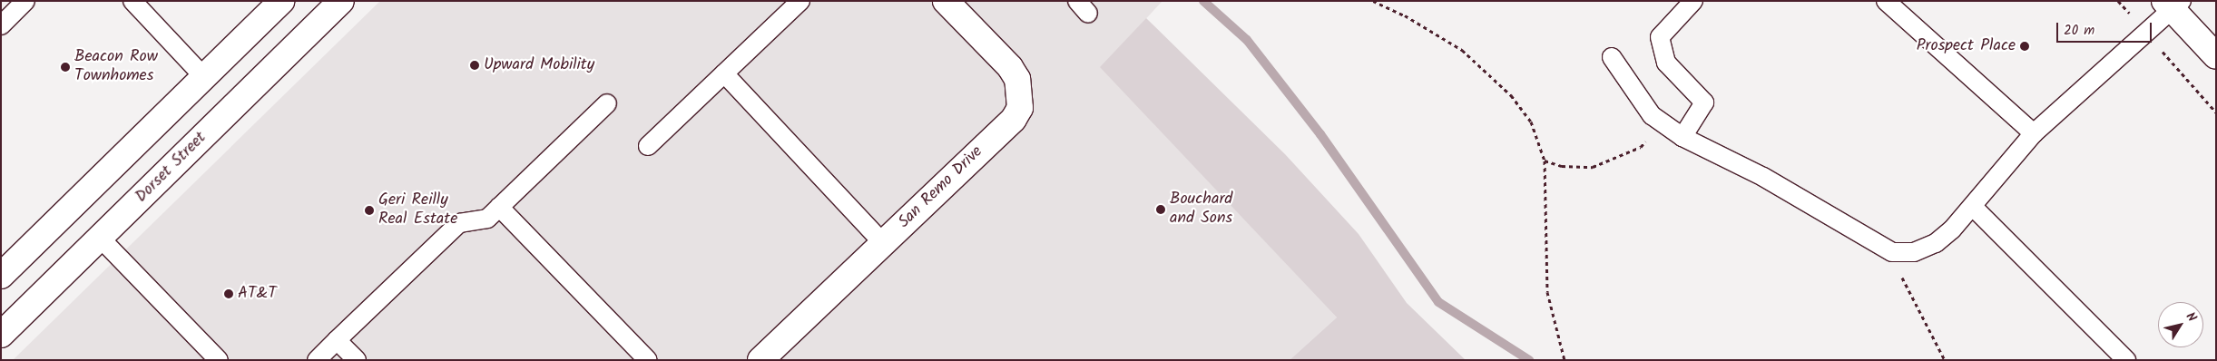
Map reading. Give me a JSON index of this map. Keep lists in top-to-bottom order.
{
  "streets": {
    "main road": ["Dorset Street", "San Remo Drive"]
  },
  "places": [
    "Prospect Place",
    "Upward Mobility",
    "Beacon Row Townhomes",
    "Bouchard and Sons",
    "Geri Reilly Real Estate",
    "AT&T"
  ],
  "scale_bar": "20 m",
  "north": "top right"
}
